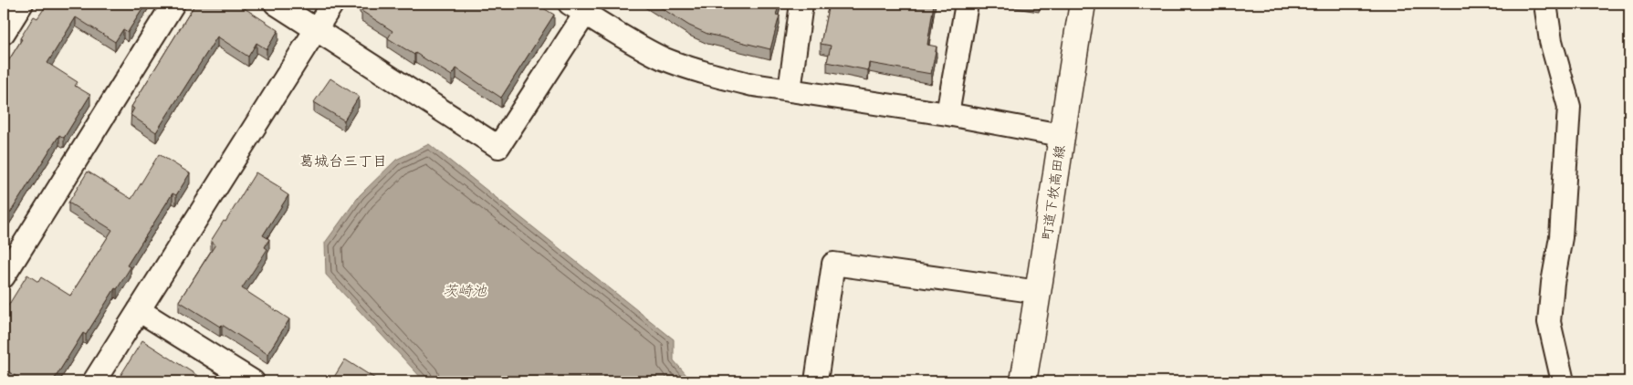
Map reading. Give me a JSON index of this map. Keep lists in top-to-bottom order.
{
  "streets": {
    "street": ["町道下牧高田線"]
  },
  "districts": ["葛城台三丁目"],
  "water": ["茨崎池"]
}
